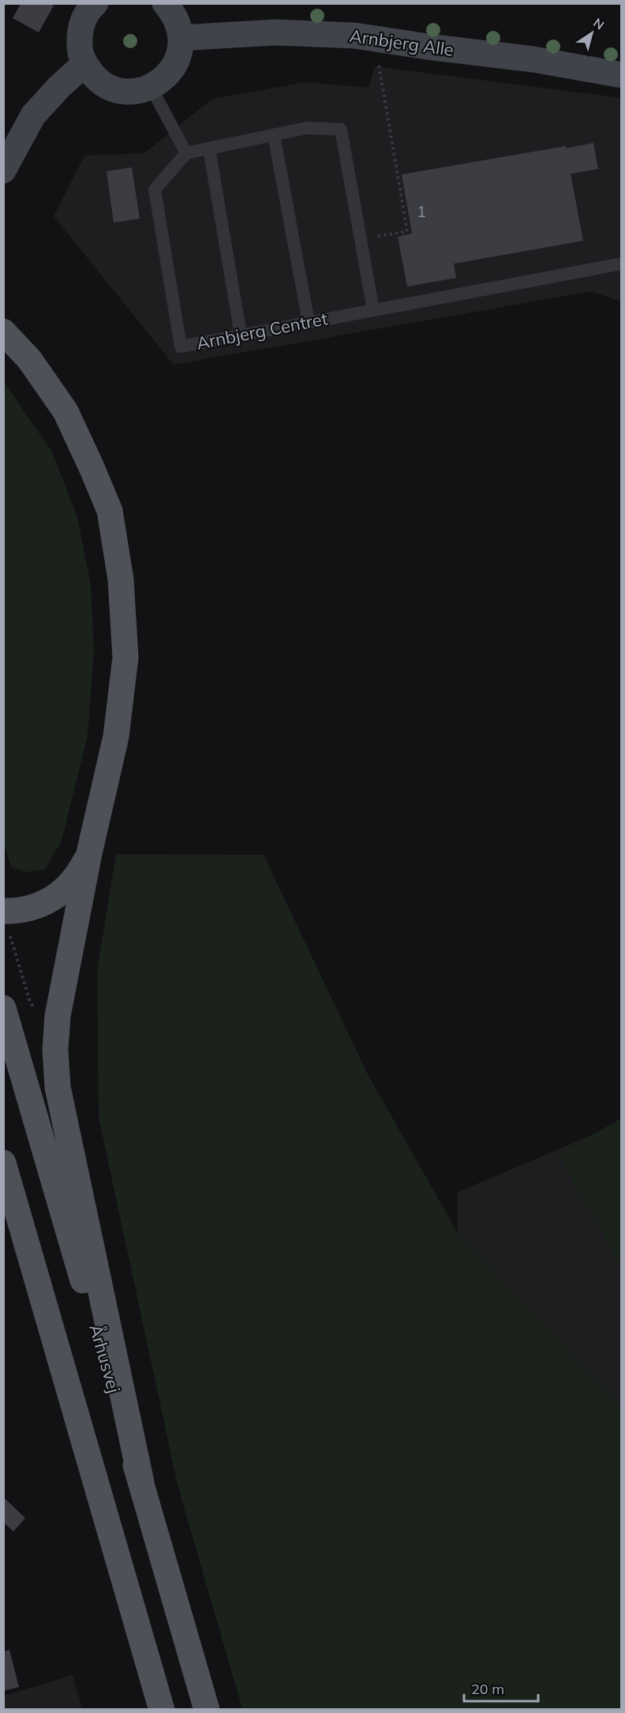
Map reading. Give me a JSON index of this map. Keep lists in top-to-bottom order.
{
  "streets": {
    "main road": ["Århusvej"],
    "street": ["Arnbjerg Alle"],
    "lane": ["Arnbjerg Centret"]
  },
  "house_numbers": ["1"],
  "scale_bar": "20 m",
  "north": "top right"
}
